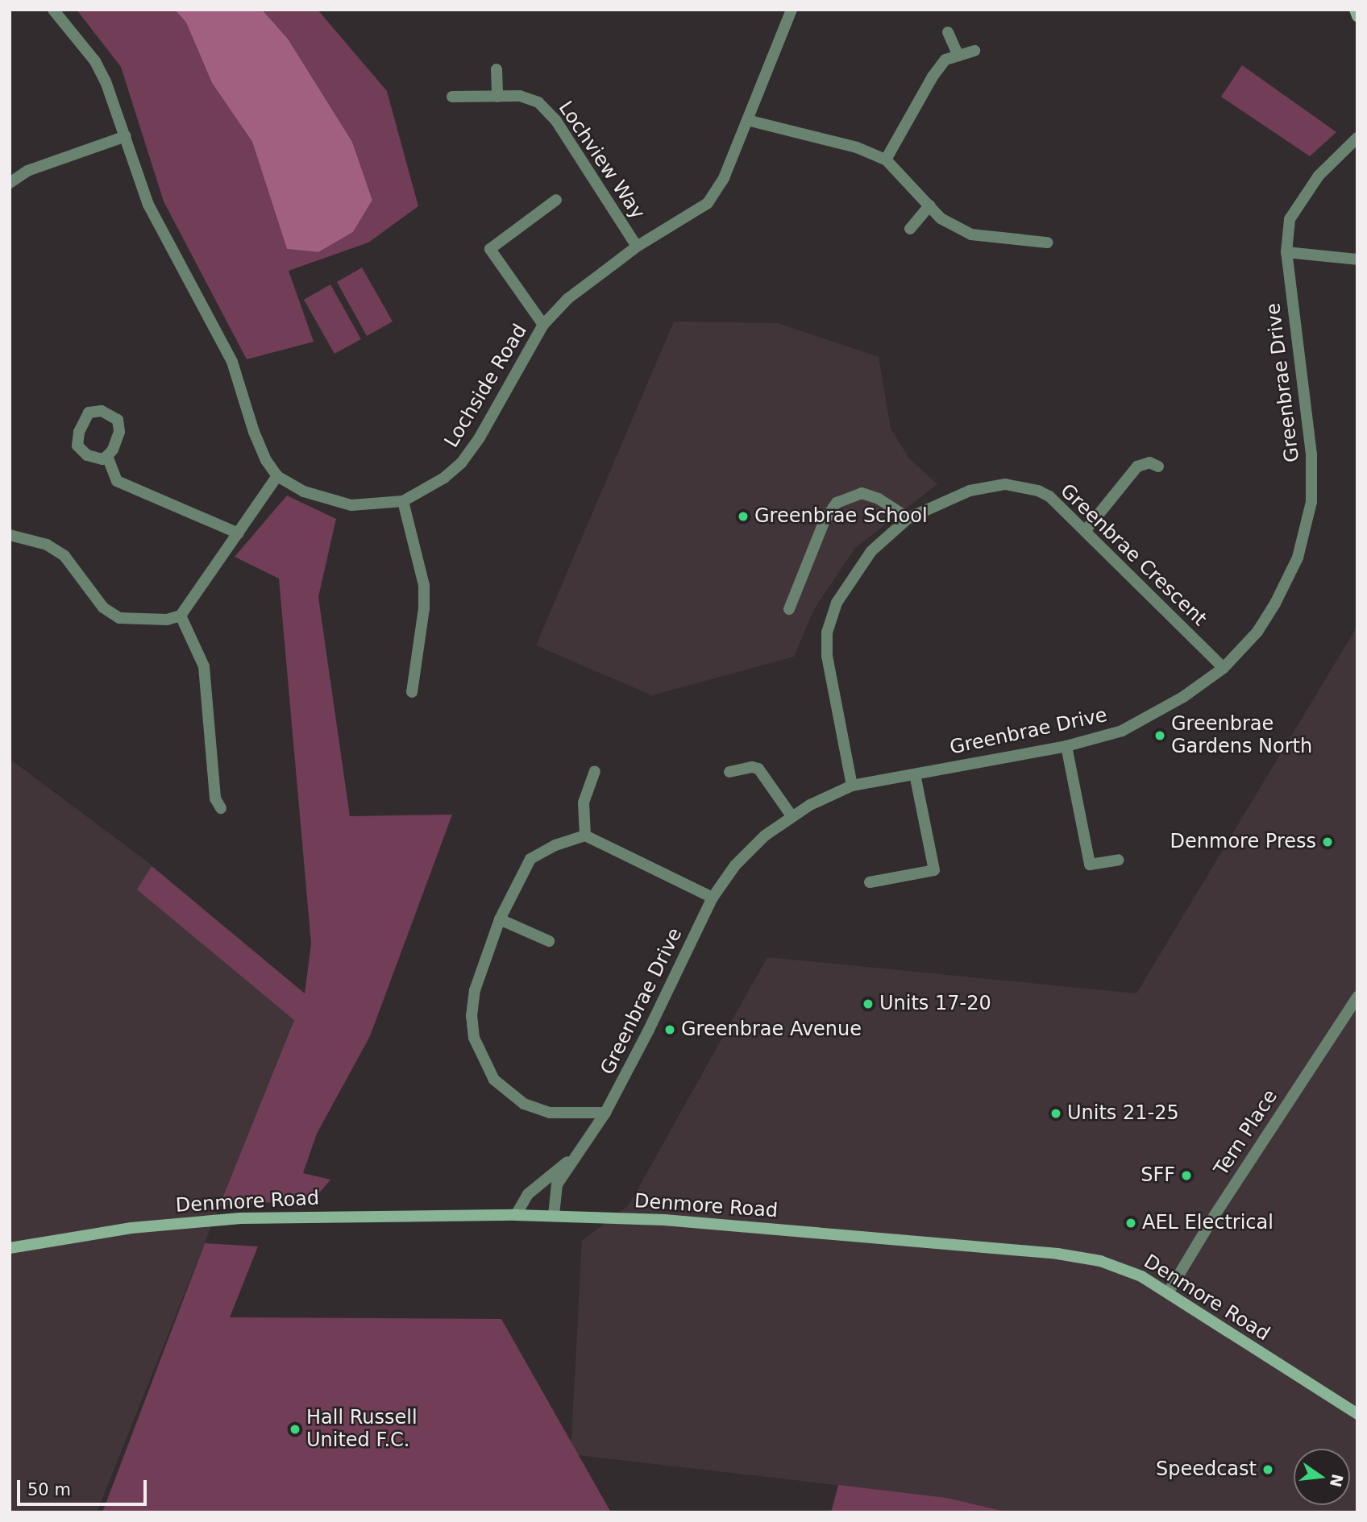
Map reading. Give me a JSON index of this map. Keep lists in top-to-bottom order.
{
  "streets": {
    "street": [
      "Lochview Way",
      "Greenbrae Drive",
      "Lochside Road",
      "Greenbrae Crescent",
      "Tern Place",
      "Denmore Road"
    ]
  },
  "crossings": [
    ["Lochview Way", "Lochside Road"],
    ["Greenbrae Drive", "Greenbrae Crescent"],
    ["Greenbrae Drive", "Denmore Road"],
    ["Tern Place", "Denmore Road"]
  ],
  "places": [
    "Greenbrae School",
    "Greenbrae Gardens North",
    "Denmore Press",
    "Units 17-20",
    "Greenbrae Avenue",
    "Units 21-25",
    "SFF",
    "AEL Electrical",
    "Hall Russell United F.C.",
    "Speedcast"
  ],
  "scale_bar": "50 m",
  "north": "right"
}
